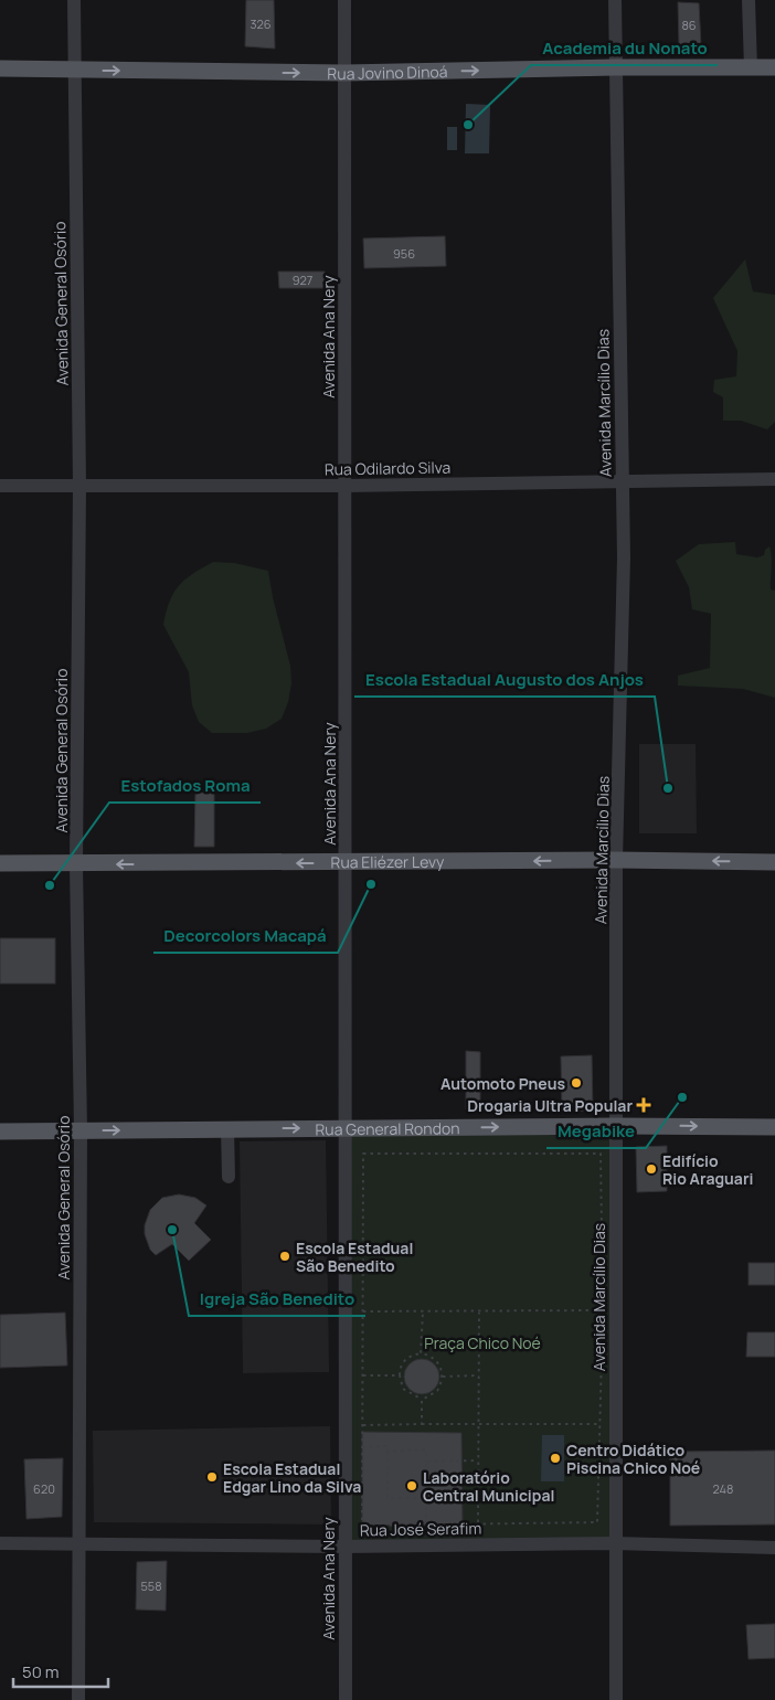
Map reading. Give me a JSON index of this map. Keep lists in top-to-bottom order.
{
  "streets": {
    "main road": ["Rua Jovino Dinoá", "Rua Eliézer Levy", "Rua General Rondon"],
    "street": [
      "Avenida General Osório",
      "Avenida Ana Nery",
      "Avenida Marcílio Dias",
      "Rua Odilardo Silva",
      "Rua José Serafim"
    ]
  },
  "crossings": [
    ["Rua Jovino Dinoá", "Avenida General Osório"],
    ["Rua Jovino Dinoá", "Avenida Ana Nery"],
    ["Rua Jovino Dinoá", "Avenida Marcílio Dias"],
    ["Avenida General Osório", "Rua Odilardo Silva"],
    ["Avenida General Osório", "Rua Eliézer Levy"],
    ["Avenida General Osório", "Rua General Rondon"],
    ["Avenida General Osório", "Rua José Serafim"],
    ["Avenida Ana Nery", "Rua Odilardo Silva"],
    ["Avenida Ana Nery", "Rua Eliézer Levy"],
    ["Avenida Ana Nery", "Rua General Rondon"],
    ["Avenida Ana Nery", "Rua José Serafim"],
    ["Avenida Marcílio Dias", "Rua Odilardo Silva"],
    ["Avenida Marcílio Dias", "Rua Eliézer Levy"],
    ["Avenida Marcílio Dias", "Rua General Rondon"],
    ["Avenida Marcílio Dias", "Rua José Serafim"]
  ],
  "one_way": ["Rua Jovino Dinoá", "Rua Eliézer Levy", "Rua General Rondon"],
  "parks": ["Praça Chico Noé"],
  "places": {
    "other": [
      "Academia du Nonato",
      "Escola Estadual Augusto dos Anjos",
      "Decorcolors Macapá",
      "Estofados Roma",
      "Automoto Pneus",
      "Megabike",
      "Edifício Rio Araguari",
      "Igreja São Benedito",
      "Escola Estadual São Benedito",
      "Centro Didático Piscina Chico Noé",
      "Escola Estadual Edgar Lino da Silva",
      "Laboratório Central Municipal"
    ],
    "health": ["Drogaria Ultra Popular"]
  },
  "house_numbers": [
    "326",
    "86",
    "956",
    "927",
    "620",
    "248",
    "558"
  ],
  "scale_bar": "50 m"
}
